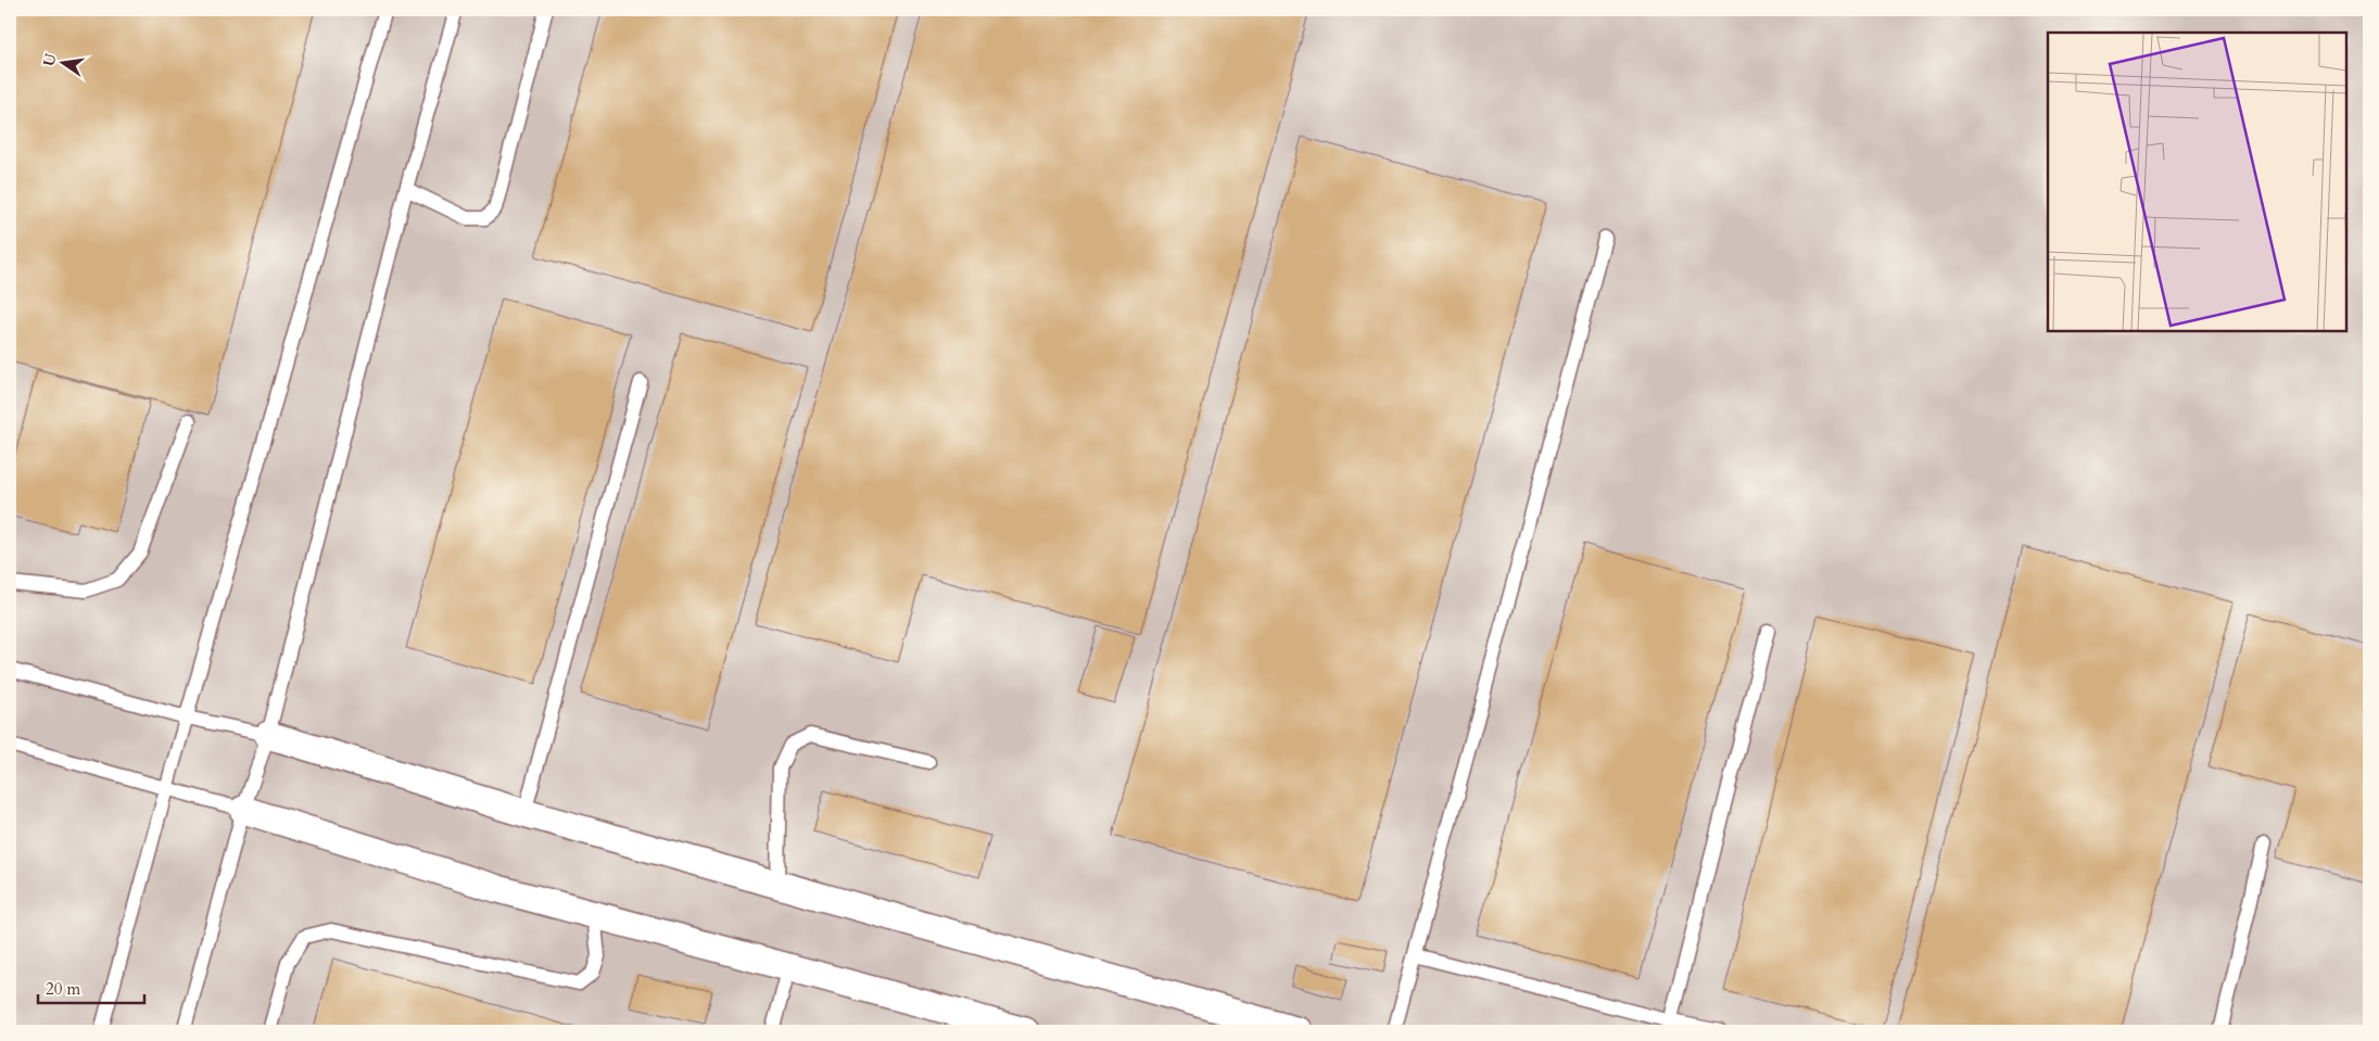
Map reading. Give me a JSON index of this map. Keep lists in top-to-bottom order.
{
  "scale_bar": "20 m",
  "north": "left"
}
